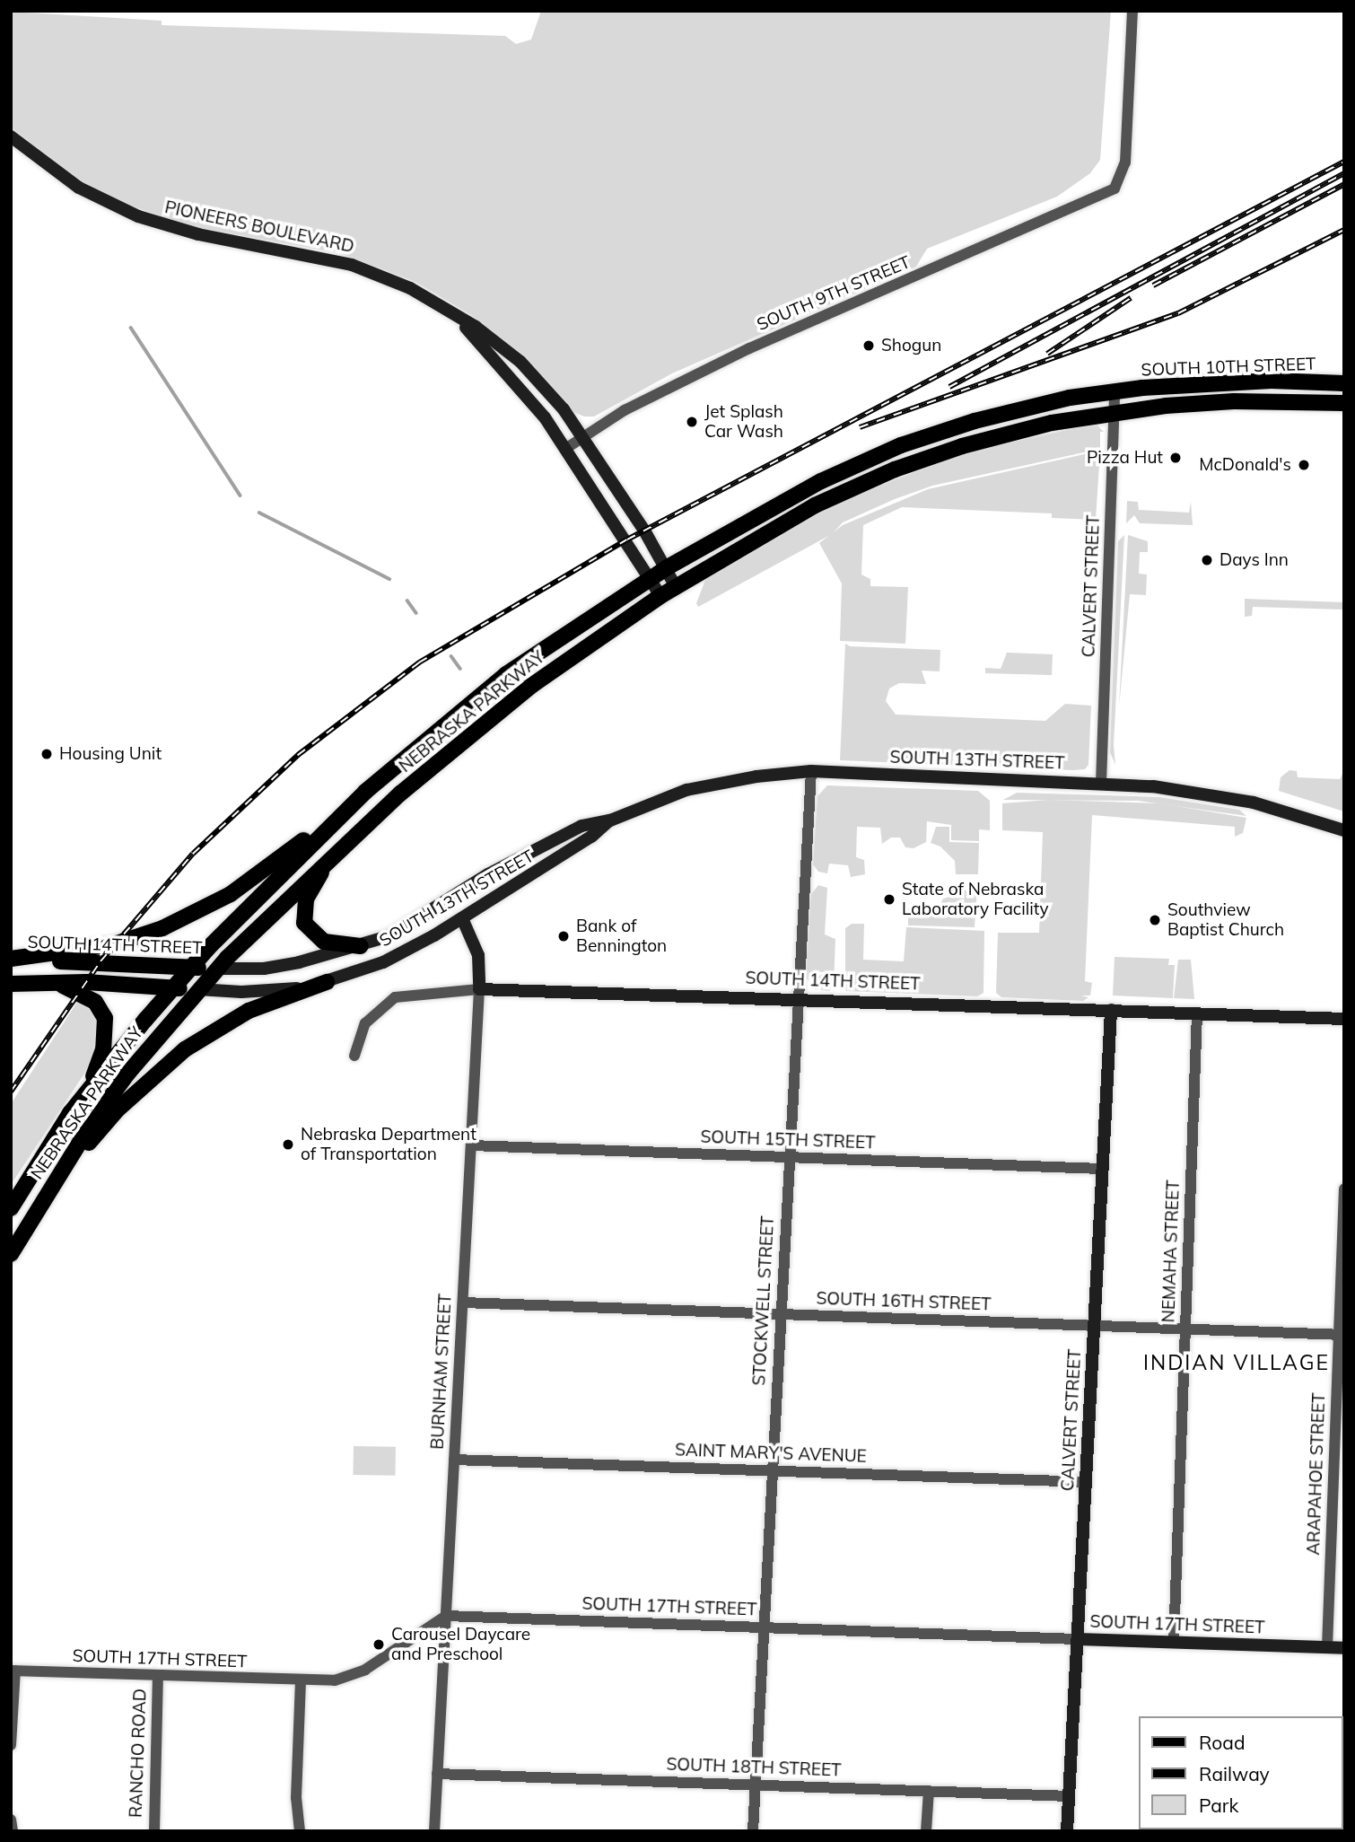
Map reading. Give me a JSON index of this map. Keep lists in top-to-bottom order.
{
  "streets": {
    "main road": [
      "PIONEERS BOULEVARD",
      "SOUTH 10TH STREET",
      "CALVERT STREET",
      "NEBRASKA PARKWAY",
      "SOUTH 13TH STREET",
      "SOUTH 14TH STREET",
      "BURNHAM STREET",
      "SOUTH 17TH STREET"
    ],
    "street": [
      "SOUTH 9TH STREET",
      "SOUTH 15TH STREET",
      "NEMAHA STREET",
      "STOCKWELL STREET",
      "SOUTH 16TH STREET",
      "SAINT MARY'S AVENUE",
      "ARAPAHOE STREET",
      "RANCHO ROAD",
      "SOUTH 18TH STREET"
    ]
  },
  "crossings": [
    ["PIONEERS BOULEVARD", "SOUTH 9TH STREET"],
    ["PIONEERS BOULEVARD", "NEBRASKA PARKWAY"],
    ["SOUTH 10TH STREET", "CALVERT STREET"],
    ["SOUTH 10TH STREET", "NEBRASKA PARKWAY"],
    ["CALVERT STREET", "NEBRASKA PARKWAY"],
    ["CALVERT STREET", "SOUTH 13TH STREET"],
    ["CALVERT STREET", "SOUTH 14TH STREET"],
    ["CALVERT STREET", "SOUTH 15TH STREET"],
    ["CALVERT STREET", "SOUTH 16TH STREET"],
    ["CALVERT STREET", "SAINT MARY'S AVENUE"],
    ["CALVERT STREET", "SOUTH 17TH STREET"],
    ["CALVERT STREET", "SOUTH 18TH STREET"],
    ["NEBRASKA PARKWAY", "SOUTH 13TH STREET"],
    ["NEBRASKA PARKWAY", "SOUTH 14TH STREET"],
    ["SOUTH 13TH STREET", "SOUTH 14TH STREET"],
    ["SOUTH 13TH STREET", "STOCKWELL STREET"],
    ["SOUTH 13TH STREET", "BURNHAM STREET"],
    ["SOUTH 14TH STREET", "NEMAHA STREET"],
    ["SOUTH 14TH STREET", "STOCKWELL STREET"],
    ["SOUTH 14TH STREET", "BURNHAM STREET"],
    ["SOUTH 15TH STREET", "STOCKWELL STREET"],
    ["SOUTH 15TH STREET", "BURNHAM STREET"],
    ["NEMAHA STREET", "SOUTH 16TH STREET"],
    ["NEMAHA STREET", "SOUTH 17TH STREET"],
    ["STOCKWELL STREET", "SOUTH 16TH STREET"],
    ["STOCKWELL STREET", "SAINT MARY'S AVENUE"],
    ["STOCKWELL STREET", "SOUTH 17TH STREET"],
    ["STOCKWELL STREET", "SOUTH 18TH STREET"],
    ["SOUTH 16TH STREET", "BURNHAM STREET"],
    ["SOUTH 16TH STREET", "ARAPAHOE STREET"],
    ["BURNHAM STREET", "SAINT MARY'S AVENUE"],
    ["BURNHAM STREET", "SOUTH 17TH STREET"],
    ["BURNHAM STREET", "SOUTH 18TH STREET"],
    ["ARAPAHOE STREET", "SOUTH 17TH STREET"],
    ["SOUTH 17TH STREET", "RANCHO ROAD"]
  ],
  "districts": ["INDIAN VILLAGE"],
  "places": [
    "Shogun",
    "Jet Splash Car Wash",
    "Pizza Hut",
    "McDonald's",
    "Days Inn",
    "Housing Unit",
    "State of Nebraska Laboratory Facility",
    "Southview Baptist Church",
    "Bank of Bennington",
    "Nebraska Department of Transportation",
    "Carousel Daycare and Preschool"
  ],
  "legend": ["Road", "Railway", "Park"]
}
